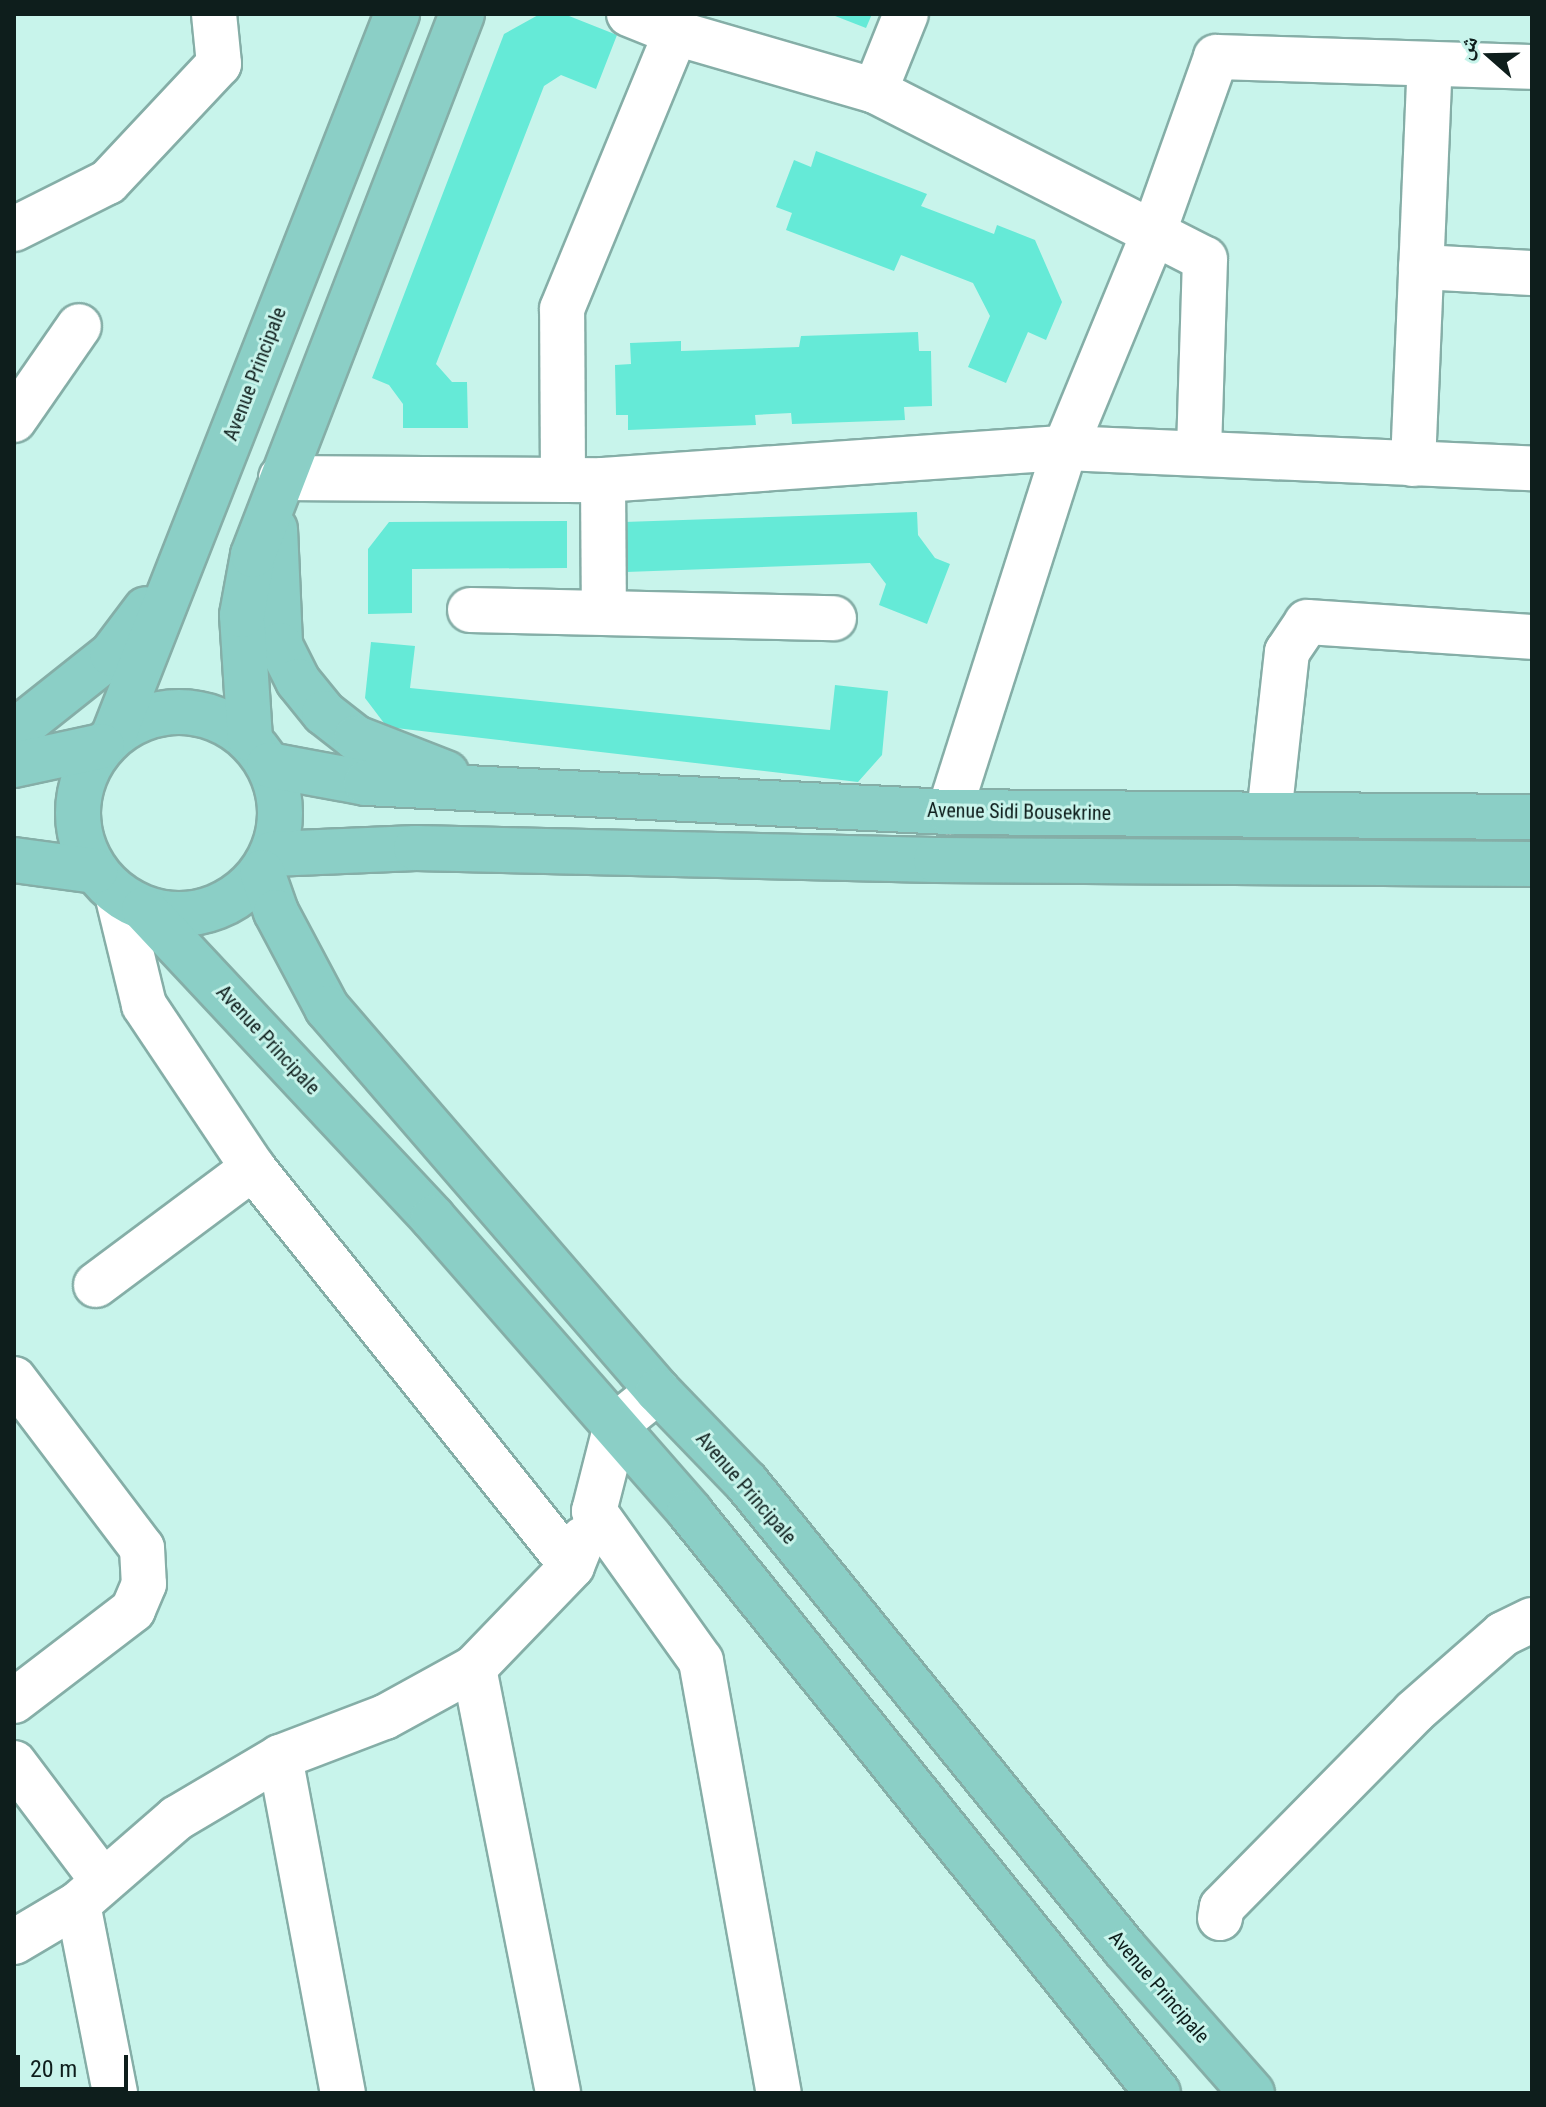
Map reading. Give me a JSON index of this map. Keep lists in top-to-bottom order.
{
  "streets": {
    "main road": ["Avenue Principale", "Avenue Sidi Bousekrine"]
  },
  "scale_bar": "20 m",
  "north": "left"
}
